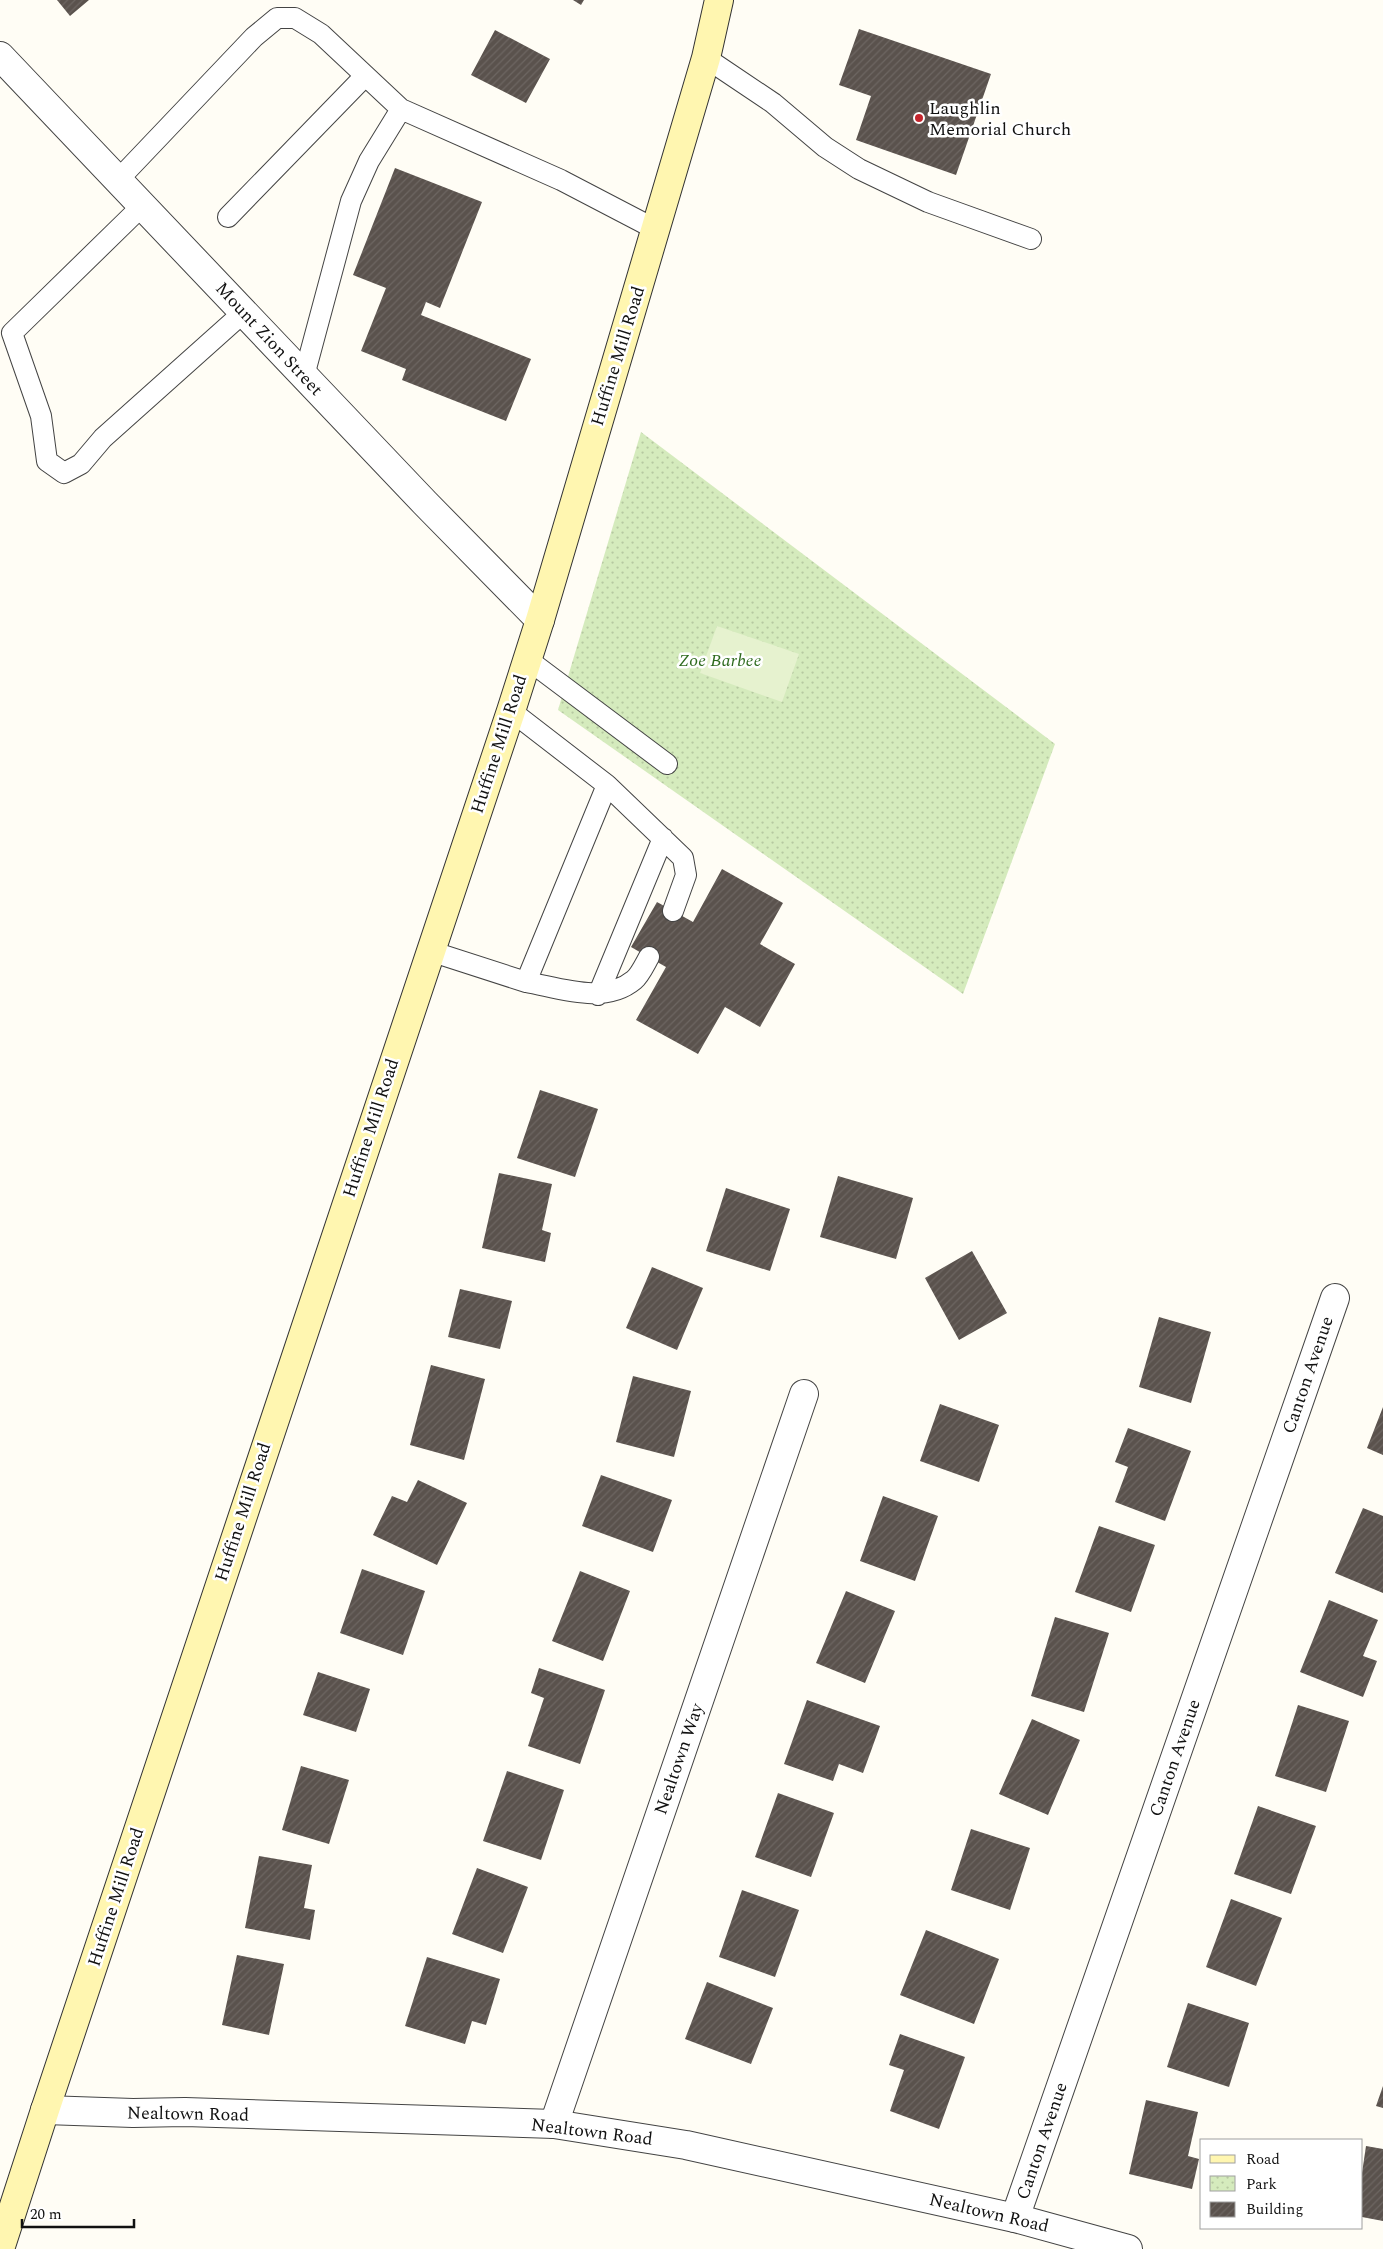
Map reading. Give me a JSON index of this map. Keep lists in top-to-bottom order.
{
  "streets": {
    "main road": ["Huffine Mill Road"],
    "street": [
      "Mount Zion Street",
      "Canton Avenue",
      "Nealtown Way",
      "Nealtown Road"
    ]
  },
  "crossings": [
    ["Mount Zion Street", "Huffine Mill Road"],
    ["Huffine Mill Road", "Nealtown Road"],
    ["Canton Avenue", "Nealtown Road"],
    ["Nealtown Way", "Nealtown Road"]
  ],
  "parks": ["Zoe Barbee"],
  "places": ["Laughlin Memorial Church"],
  "legend": ["Road", "Park", "Building"],
  "scale_bar": "20 m"
}
